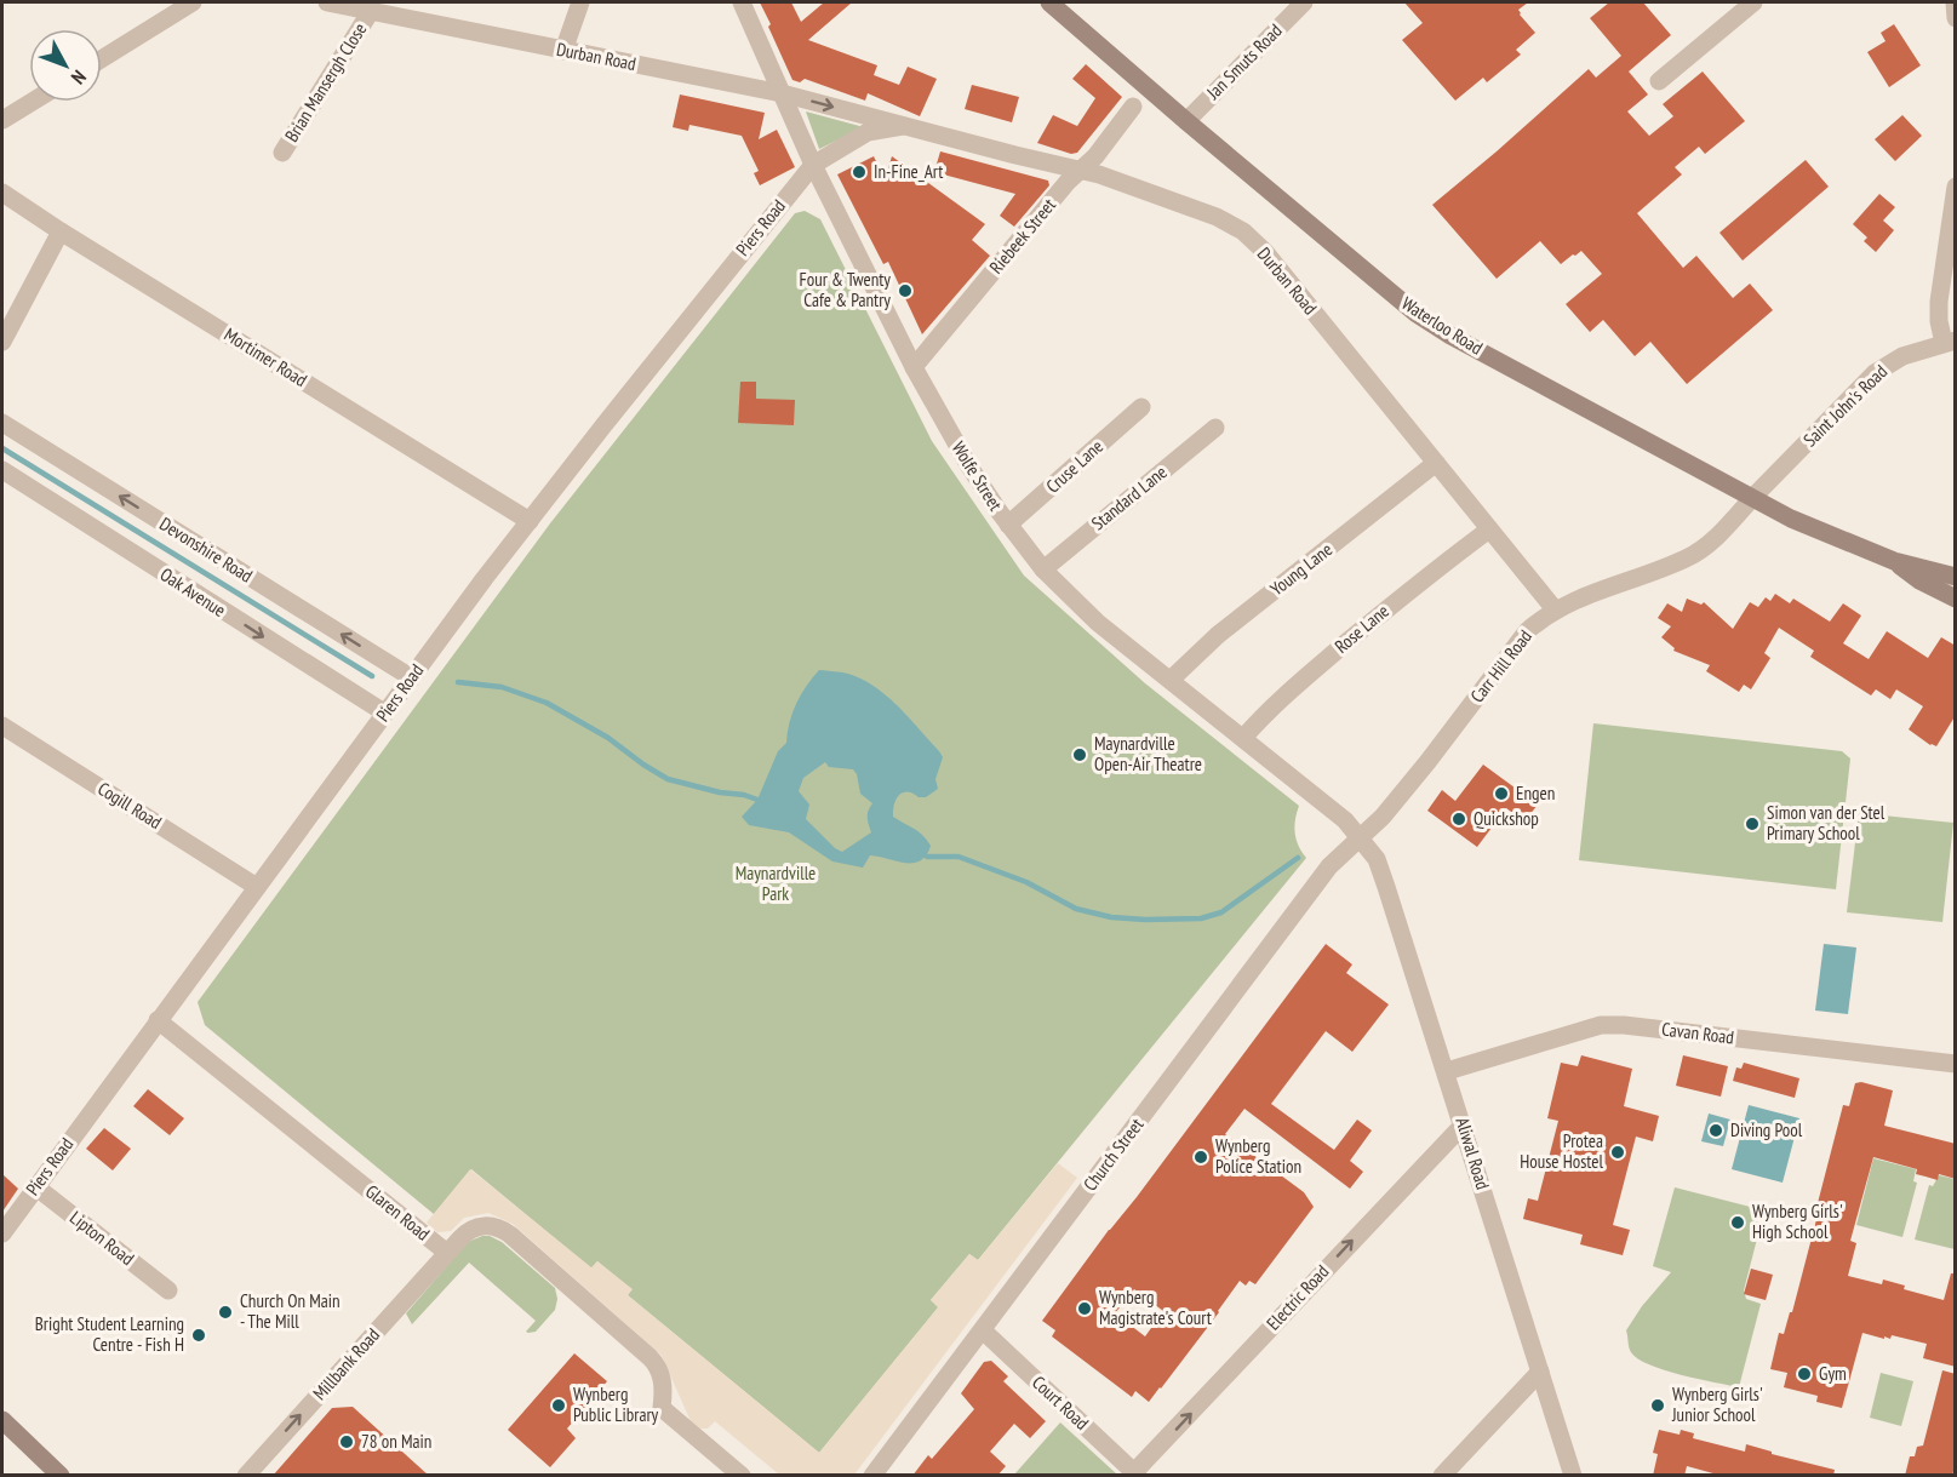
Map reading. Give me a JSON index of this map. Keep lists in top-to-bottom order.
{
  "streets": {
    "main road": ["Waterloo Road"],
    "street": [
      "Durban Road",
      "Jan Smuts Road",
      "Brian Mansergh Close",
      "Piers Road",
      "Riebeek Street",
      "Mortimer Road",
      "Saint John's Road",
      "Cruse Lane",
      "Wolfe Street",
      "Standard Lane",
      "Devonshire Road",
      "Young Lane",
      "Oak Avenue",
      "Rose Lane",
      "Carr Hill Road",
      "Cogill Road",
      "Cavan Road",
      "Aliwal Road",
      "Church Street",
      "Glaren Road",
      "Lipton Road",
      "Electric Road",
      "Millbank Road",
      "Court Road"
    ]
  },
  "crossings": [
    ["Durban Road", "Brian Mansergh Close"],
    ["Durban Road", "Piers Road"],
    ["Durban Road", "Riebeek Street"],
    ["Durban Road", "Wolfe Street"],
    ["Durban Road", "Young Lane"],
    ["Durban Road", "Rose Lane"],
    ["Durban Road", "Carr Hill Road"],
    ["Jan Smuts Road", "Waterloo Road"],
    ["Piers Road", "Mortimer Road"],
    ["Piers Road", "Wolfe Street"],
    ["Piers Road", "Devonshire Road"],
    ["Piers Road", "Oak Avenue"],
    ["Piers Road", "Cogill Road"],
    ["Piers Road", "Glaren Road"],
    ["Piers Road", "Lipton Road"],
    ["Riebeek Street", "Wolfe Street"],
    ["Waterloo Road", "Saint John's Road"],
    ["Waterloo Road", "Carr Hill Road"],
    ["Saint John's Road", "Carr Hill Road"],
    ["Cruse Lane", "Wolfe Street"],
    ["Wolfe Street", "Standard Lane"],
    ["Wolfe Street", "Young Lane"],
    ["Wolfe Street", "Rose Lane"],
    ["Wolfe Street", "Carr Hill Road"],
    ["Wolfe Street", "Aliwal Road"],
    ["Wolfe Street", "Church Street"],
    ["Carr Hill Road", "Aliwal Road"],
    ["Carr Hill Road", "Church Street"],
    ["Cavan Road", "Aliwal Road"],
    ["Aliwal Road", "Church Street"],
    ["Aliwal Road", "Electric Road"],
    ["Church Street", "Court Road"],
    ["Glaren Road", "Millbank Road"],
    ["Electric Road", "Court Road"]
  ],
  "one_way": [
    "Devonshire Road",
    "Oak Avenue",
    "Electric Road",
    "Millbank Road"
  ],
  "parks": ["Maynardville Park"],
  "places": [
    "In-Fine_Art",
    "Four & Twenty Cafe & Pantry",
    "Maynardville Open-Air Theatre",
    "Engen",
    "Quickshop",
    "Simon van der Stel Primary School",
    "Diving Pool",
    "Protea House Hostel",
    "Wynberg Police Station",
    "Wynberg Girls' High School",
    "Wynberg Magistrate's Court",
    "Church On Main - The Mill",
    "Bright Student Learning Centre - Fish H",
    "Gym",
    "Wynberg Public Library",
    "Wynberg Girls' Junior School",
    "78 on Main"
  ],
  "north": "bottom right"
}
